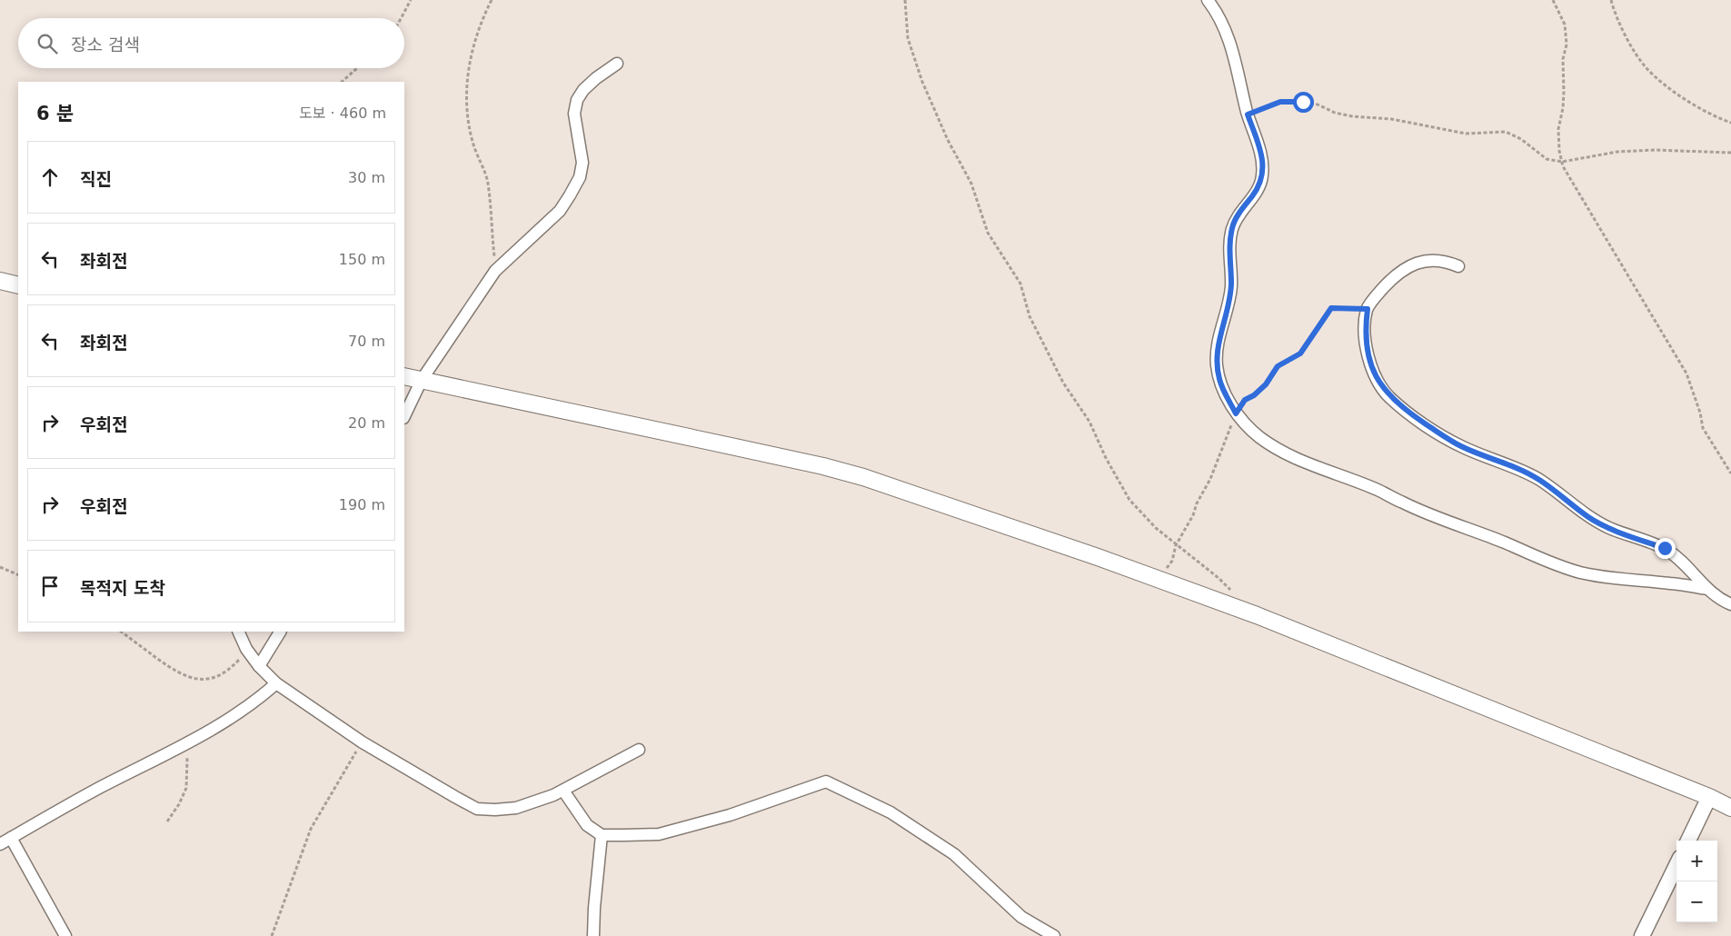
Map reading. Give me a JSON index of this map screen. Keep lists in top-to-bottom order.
{
  "page": {
    "search": "장소 검색",
    "heading": ["6 분", "도보 · 460 m"],
    "list": [
      ["직진", "30 m"],
      ["좌회전", "150 m"],
      ["좌회전", "70 m"],
      ["우회전", "20 m"],
      ["우회전", "190 m"],
      "목적지 도착"
    ],
    "map_buttons": ["+", "−"]
  }
}
